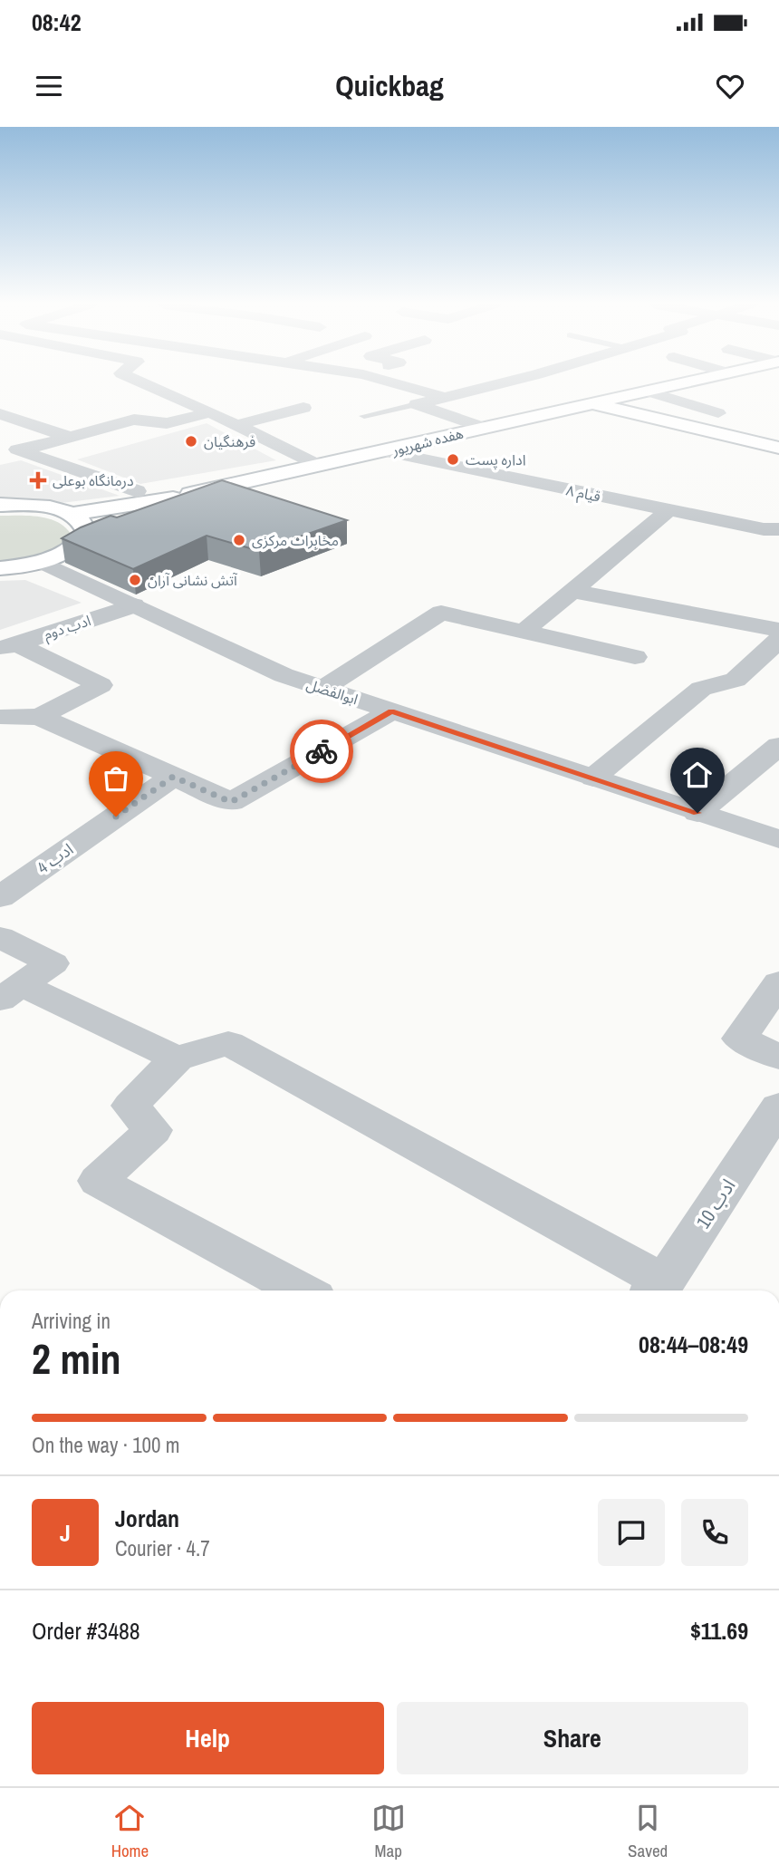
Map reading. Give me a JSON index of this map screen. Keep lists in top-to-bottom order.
{
  "streets": {
    "main road": ["هفده شهریور"],
    "street": [
      "قیام ۸",
      "ادب دوم",
      "ابوالفضل",
      "ادب 4",
      "ادب 10"
    ]
  },
  "crossings": [
    ["هفده شهریور", "قیام ۸"],
    ["هفده شهریور", "ابوالفضل"],
    ["ادب دوم", "ابوالفضل"]
  ],
  "places": {
    "other": [
      "فرهنگیان",
      "اداره پست",
      "مخابرات مرکزی",
      "آتش نشانی آران"
    ],
    "health": ["درمانگاه بوعلی"]
  },
  "page": {
    "status": "08:42",
    "header": "Quickbag",
    "heading": ["2 min", "Arriving in", "08:44–08:49"],
    "panel": [
      "Jordan",
      "Courier · 4.7",
      "Order #3488",
      "$11.69"
    ],
    "bar": "On the way · 100 m",
    "round": "J",
    "buttons": ["Help", "Share"],
    "tabs": ["Home", "Map", "Saved"]
  }
}
